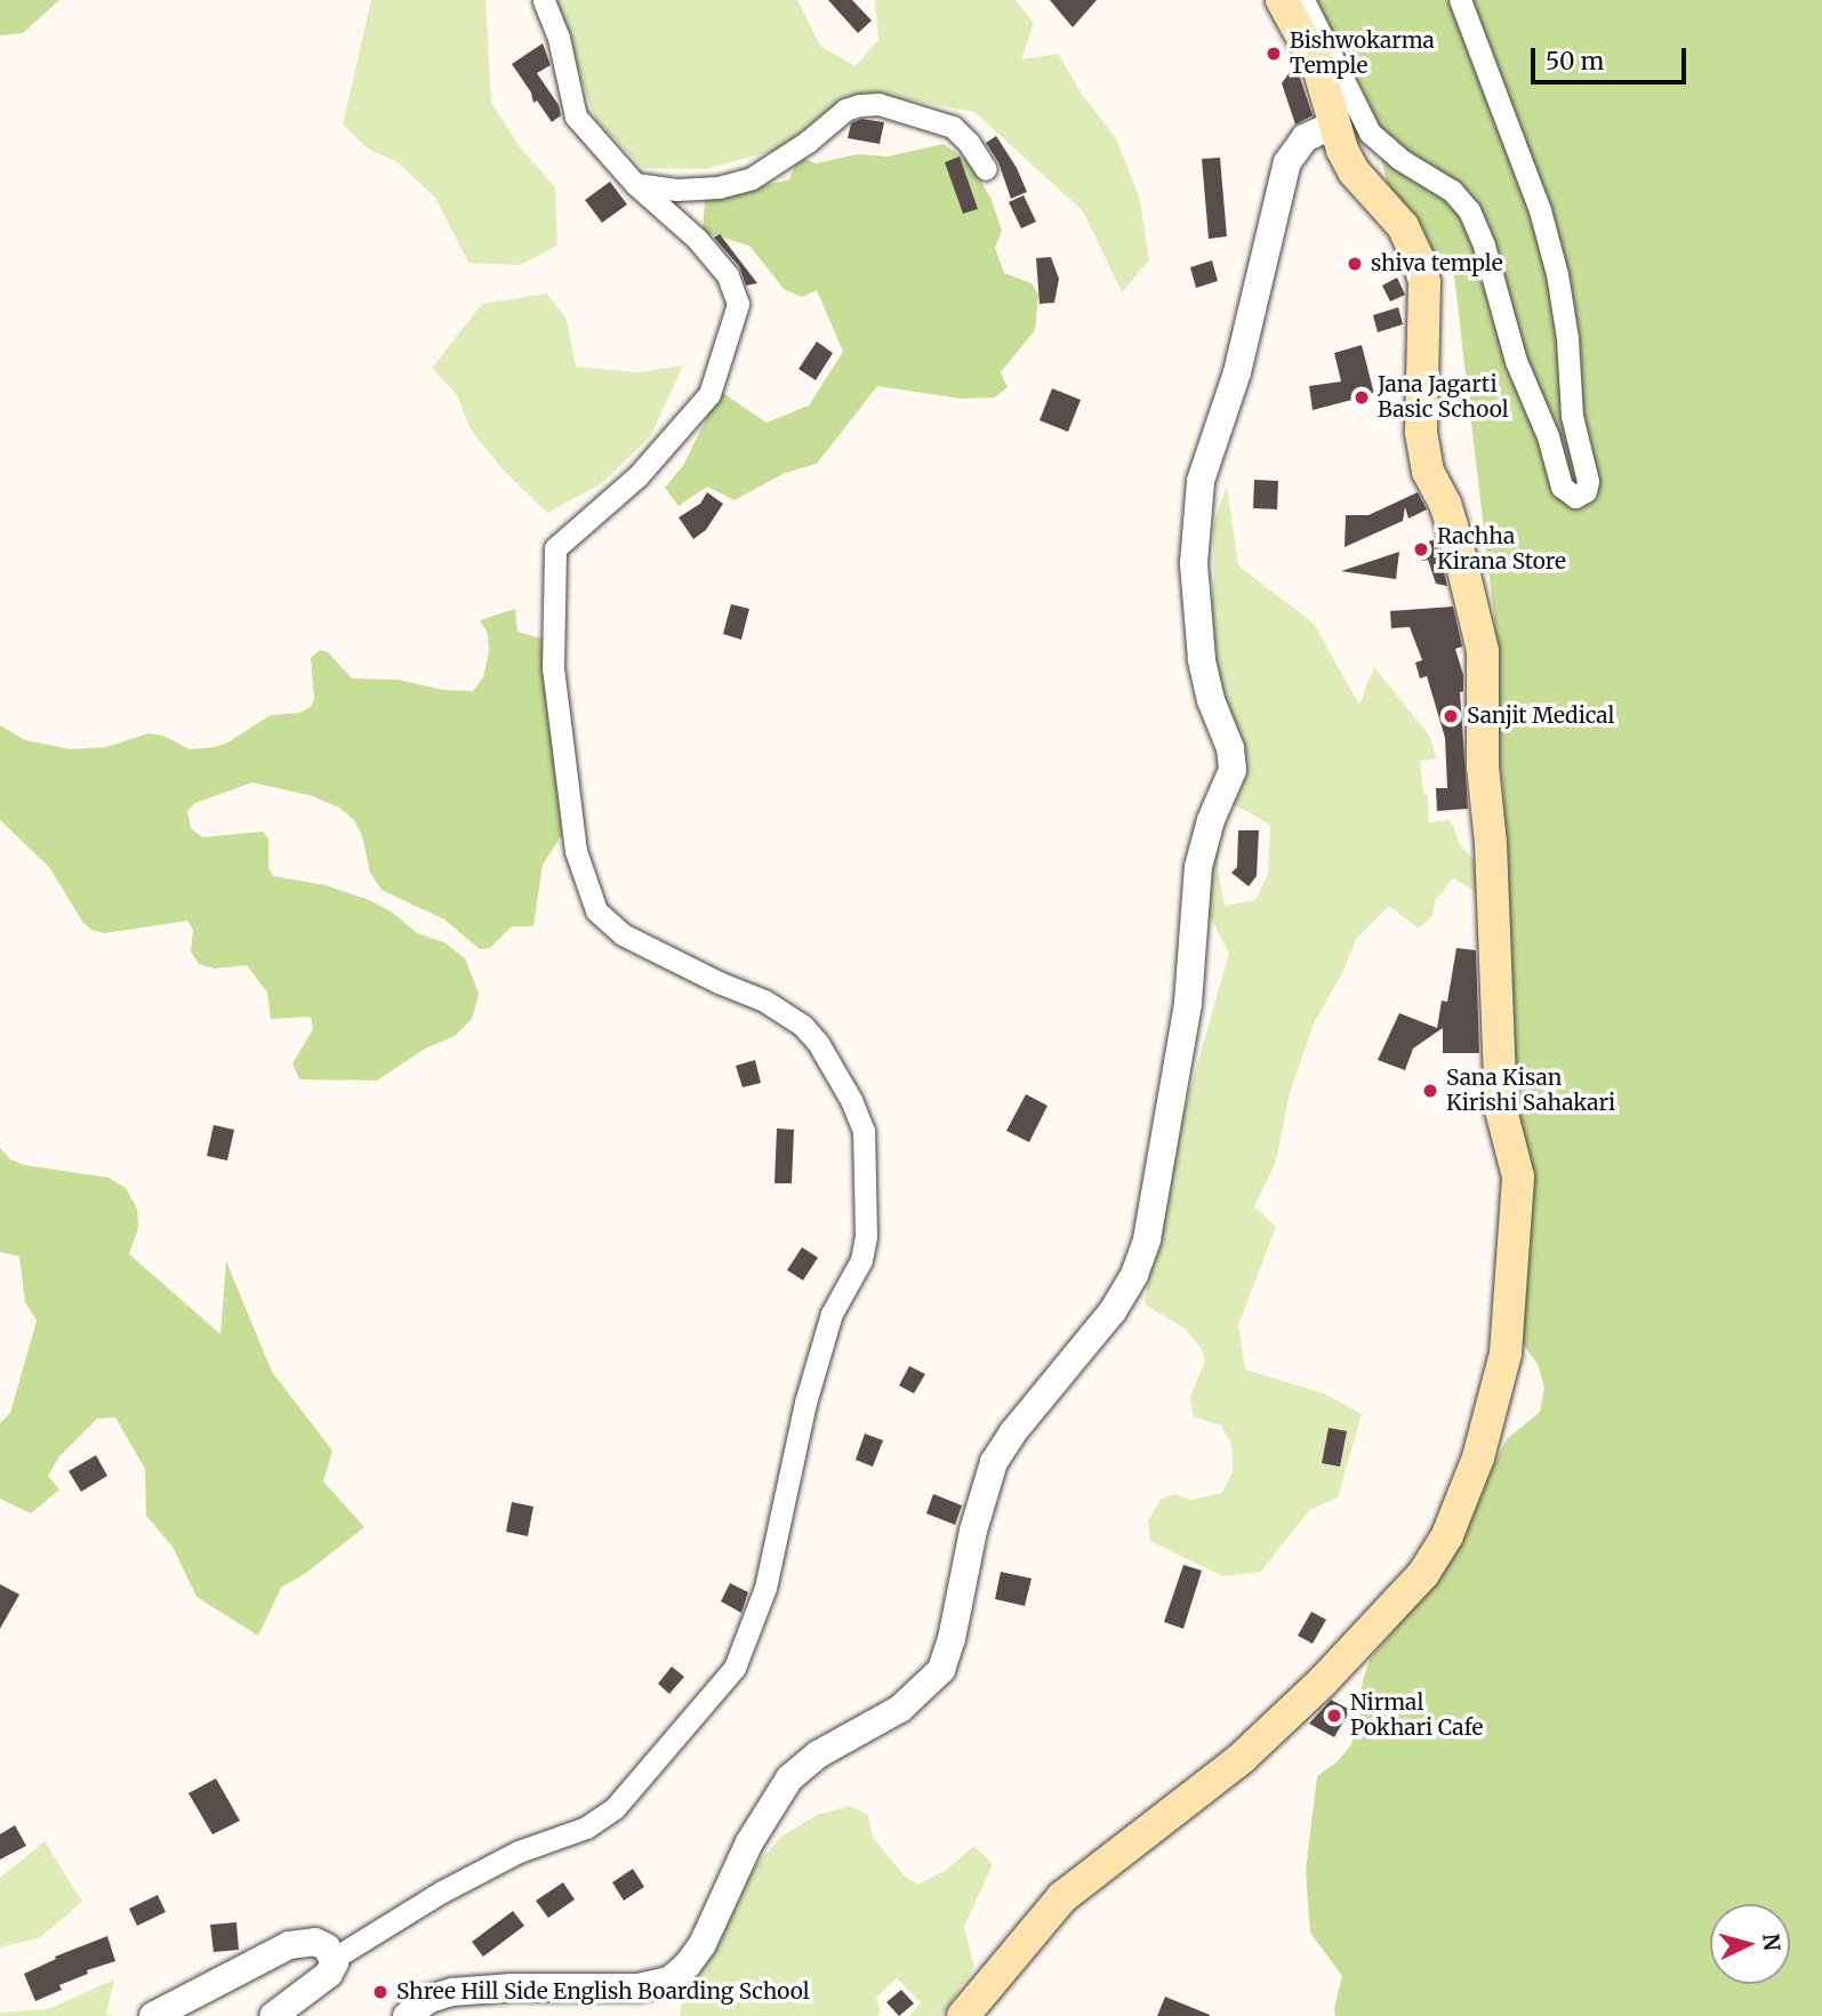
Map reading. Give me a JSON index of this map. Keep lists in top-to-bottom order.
{
  "places": [
    "Bishwokarma Temple",
    "shiva temple",
    "Jana Jagarti Basic School",
    "Rachha Kirana Store",
    "Sanjit Medical",
    "Sana Kisan Kirishi Sahakari",
    "Nirmal Pokhari Cafe",
    "Shree Hill Side English Boarding School"
  ],
  "scale_bar": "50 m",
  "north": "right"
}
